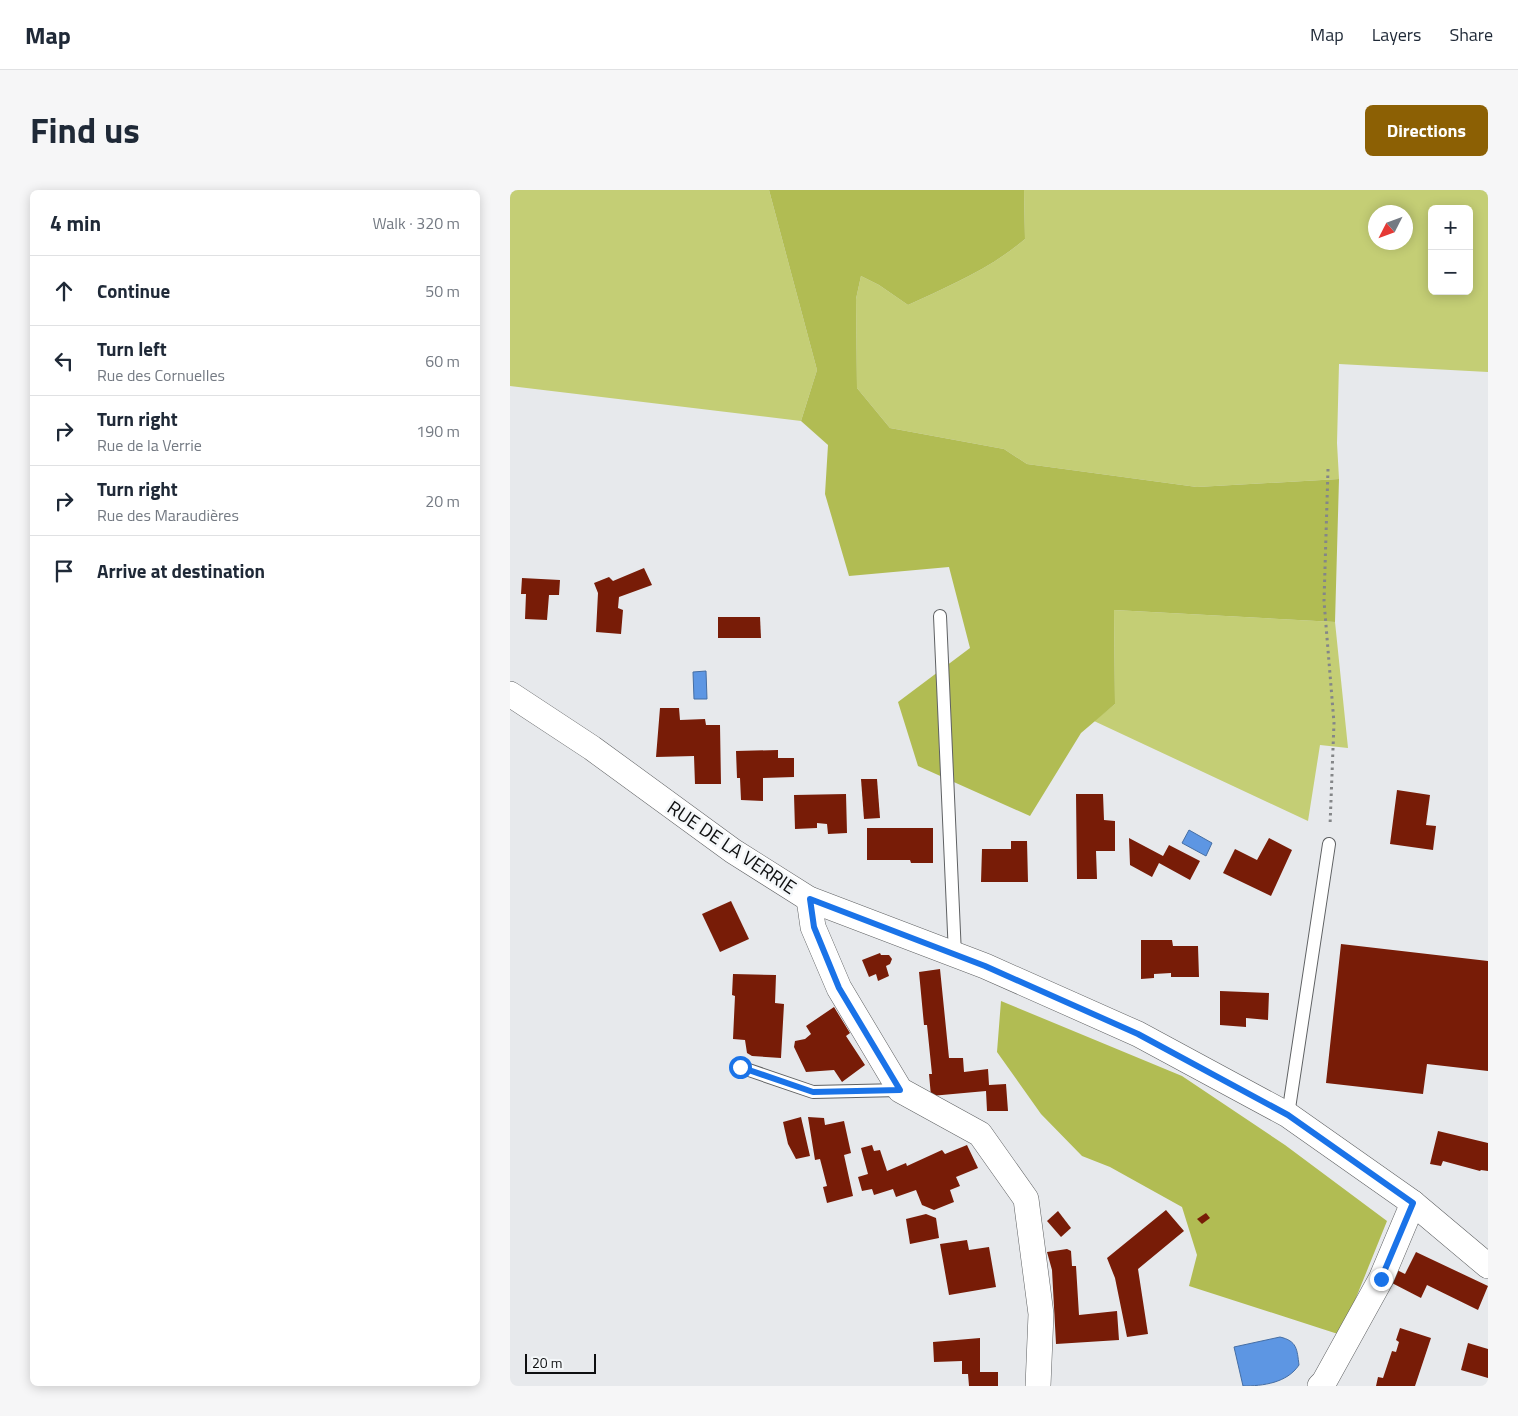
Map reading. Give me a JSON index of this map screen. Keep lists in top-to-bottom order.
{
  "streets": {
    "street": ["RUE DE LA VERRIE"]
  },
  "scale_bar": "20 m",
  "north": "bottom left",
  "page": {
    "header": "Map",
    "nav": ["Map", "Layers", "Share"],
    "title": "Find us",
    "buttons": "Directions",
    "heading": ["4 min", "Walk · 320 m"],
    "map_buttons": ["+", "−"],
    "list": [
      ["Continue", "50 m"],
      ["Turn left", "Rue des Cornuelles", "60 m"],
      ["Turn right", "Rue de la Verrie", "190 m"],
      ["Turn right", "Rue des Maraudières", "20 m"],
      "Arrive at destination"
    ],
    "scale": "20 m"
  }
}
